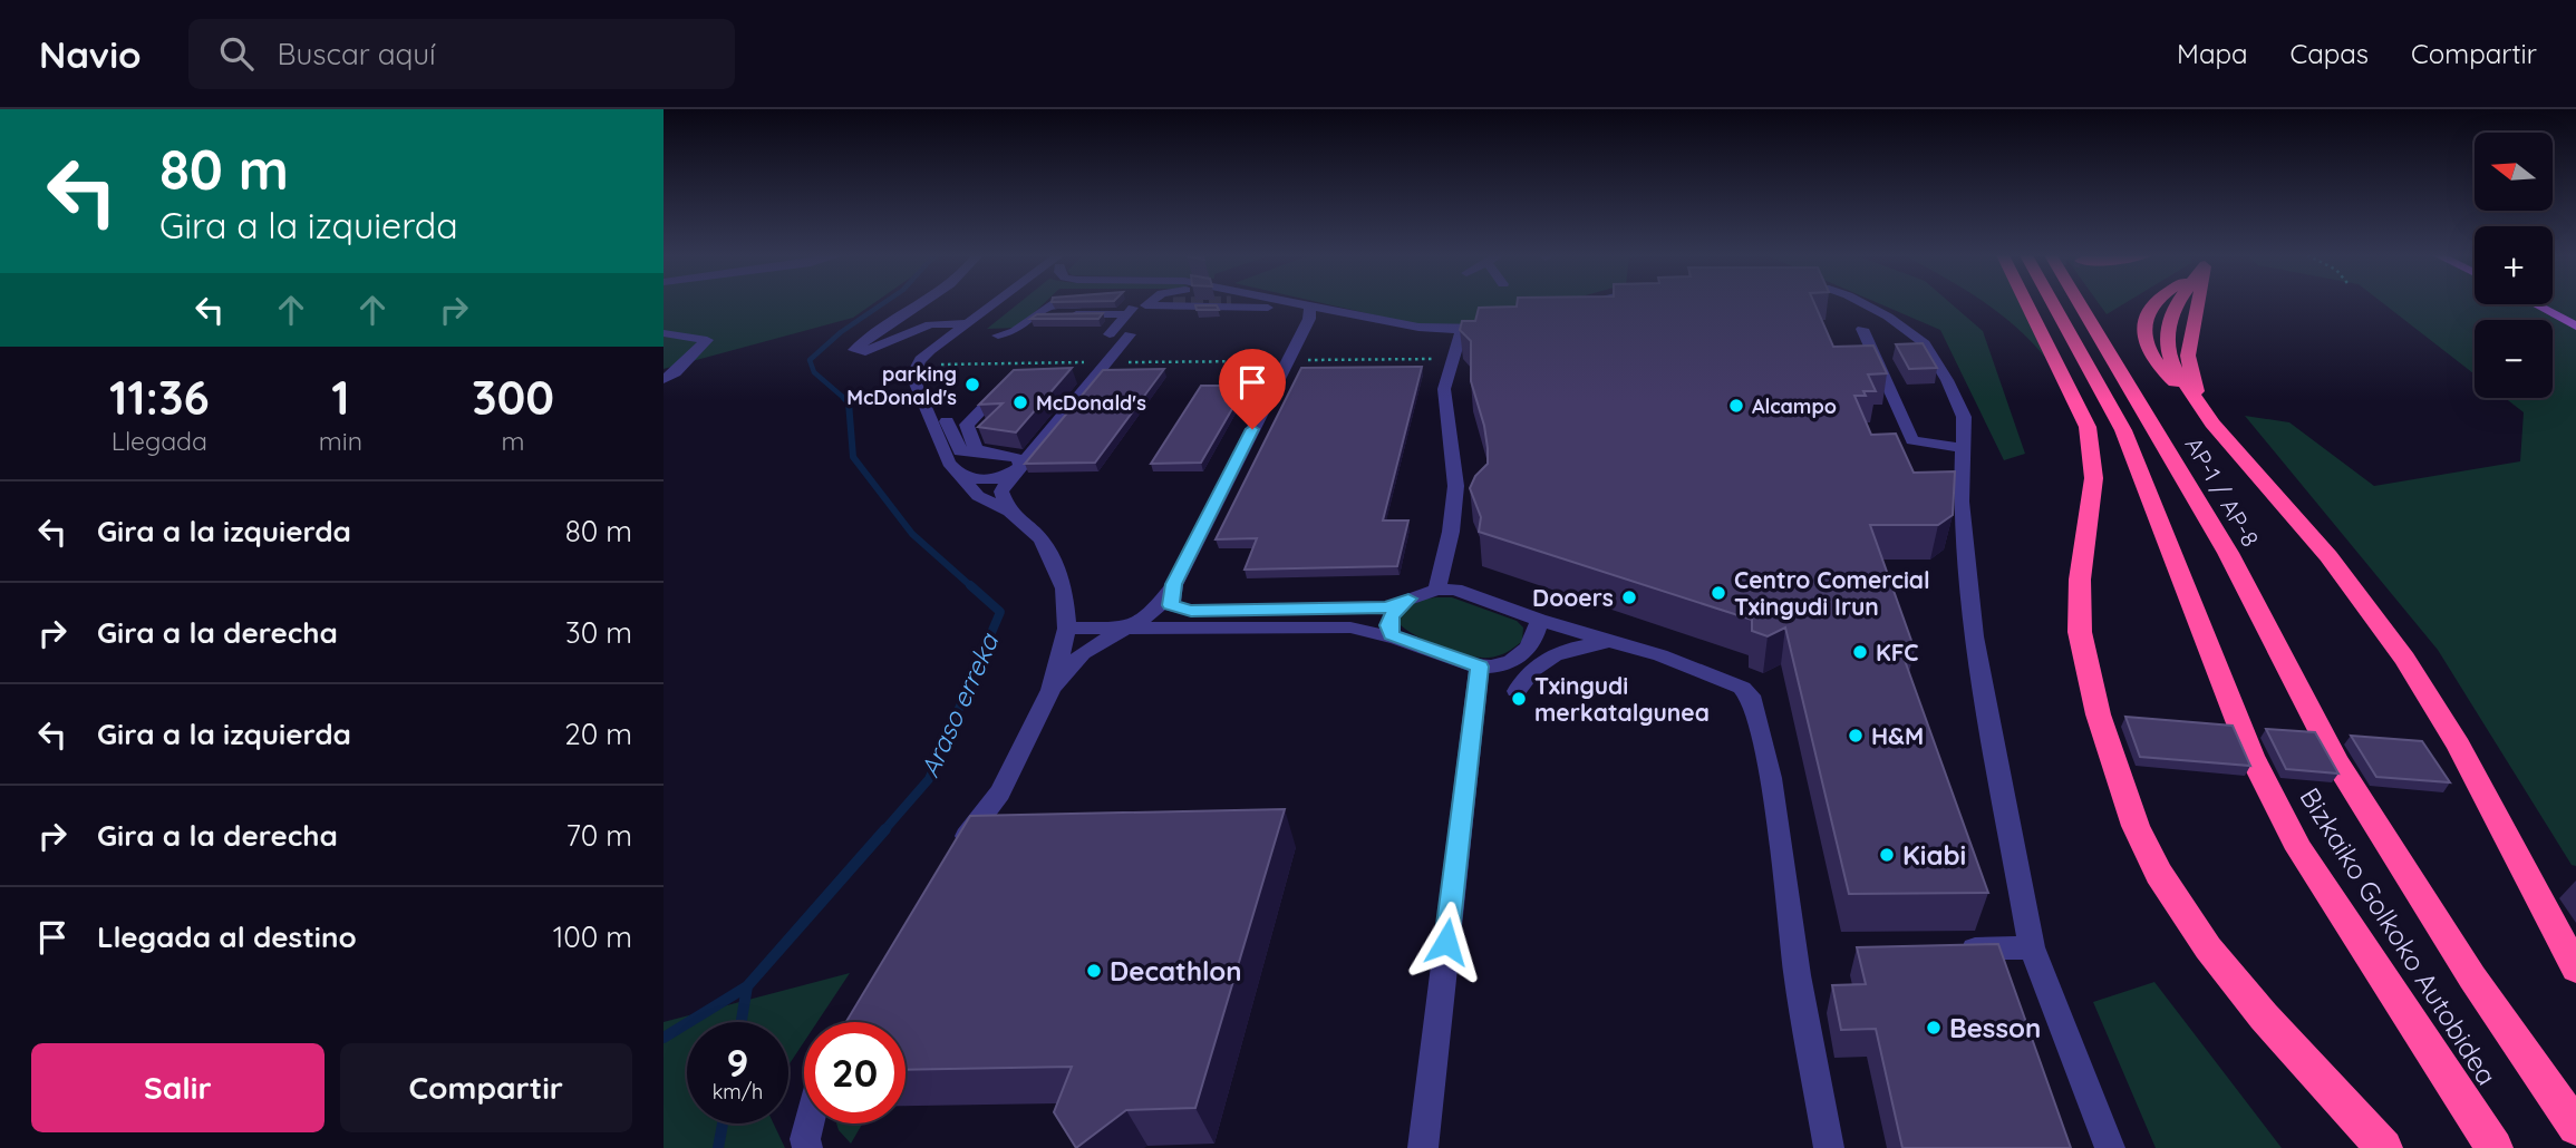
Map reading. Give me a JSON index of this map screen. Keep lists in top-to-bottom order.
{
  "streets": {
    "highway": ["AP-1 / AP-8", "Bizkaiko Golkoko Autobidea"]
  },
  "crossings": [
    ["AP-1 / AP-8", "Bizkaiko Golkoko Autobidea"]
  ],
  "water": ["Araso erreka"],
  "places": [
    "parking McDonald's",
    "McDonald's",
    "Alcampo",
    "Centro Comercial Txingudi Irun",
    "Dooers",
    "KFC",
    "Txingudi merkatalgunea",
    "H&M",
    "Kiabi",
    "Decathlon",
    "Besson"
  ],
  "north": "left",
  "page": {
    "header": "Navio",
    "search": "Buscar aquí",
    "nav": ["Mapa", "Capas", "Compartir"],
    "turn": ["80 m", "Gira a la izquierda"],
    "map_buttons": ["+", "−"],
    "eta": [
      "11:36",
      "Llegada",
      "1",
      "min",
      "300",
      "m"
    ],
    "list": [
      {
        "name": "Gira a la izquierda",
        "value": "80 m"
      },
      {
        "name": "Gira a la derecha",
        "value": "30 m"
      },
      {
        "name": "Gira a la izquierda",
        "value": "20 m"
      },
      {
        "name": "Gira a la derecha",
        "value": "70 m"
      },
      {
        "name": "Llegada al destino",
        "value": "100 m"
      }
    ],
    "speed": "9 km/h",
    "limit": "20",
    "buttons": ["Salir", "Compartir"]
  }
}
